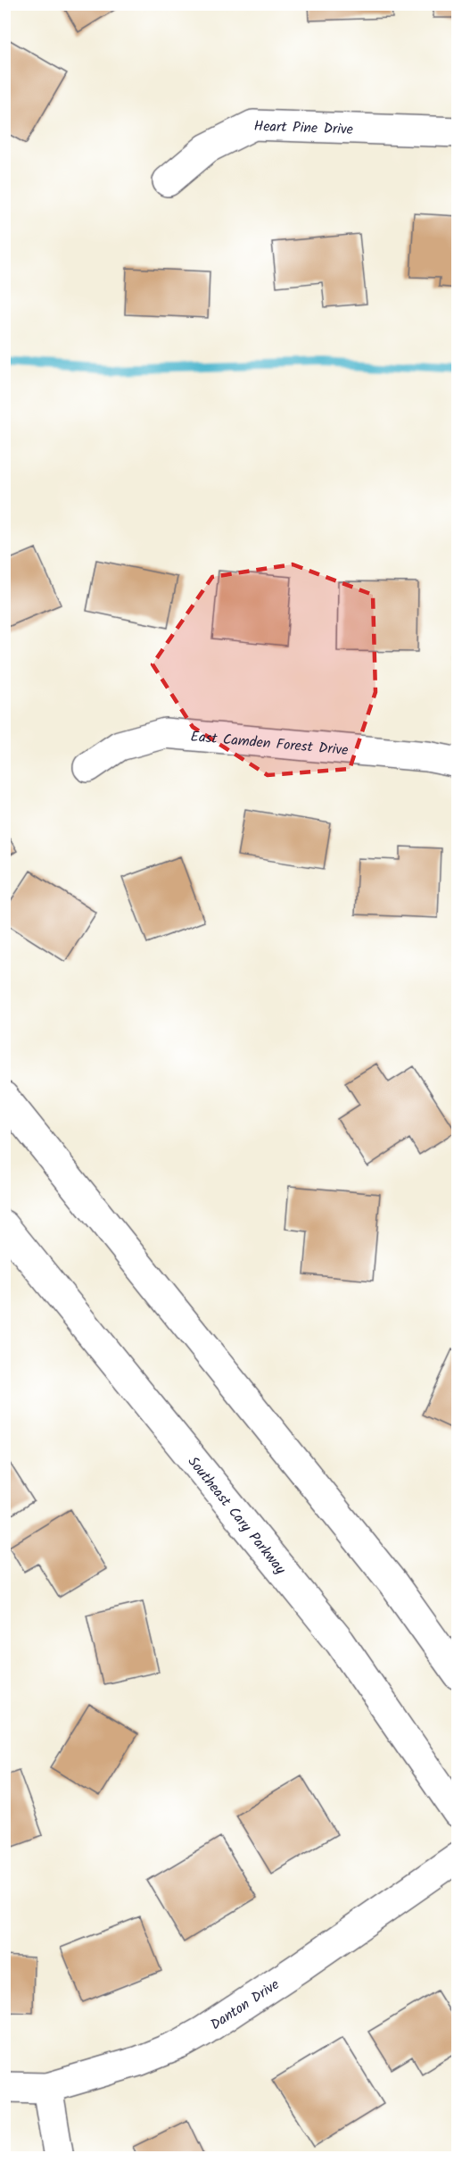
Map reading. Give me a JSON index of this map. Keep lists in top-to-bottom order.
{
  "streets": {
    "main road": [
      "Heart Pine Drive",
      "East Camden Forest Drive",
      "Southeast Cary Parkway",
      "Danton Drive"
    ]
  }
}
